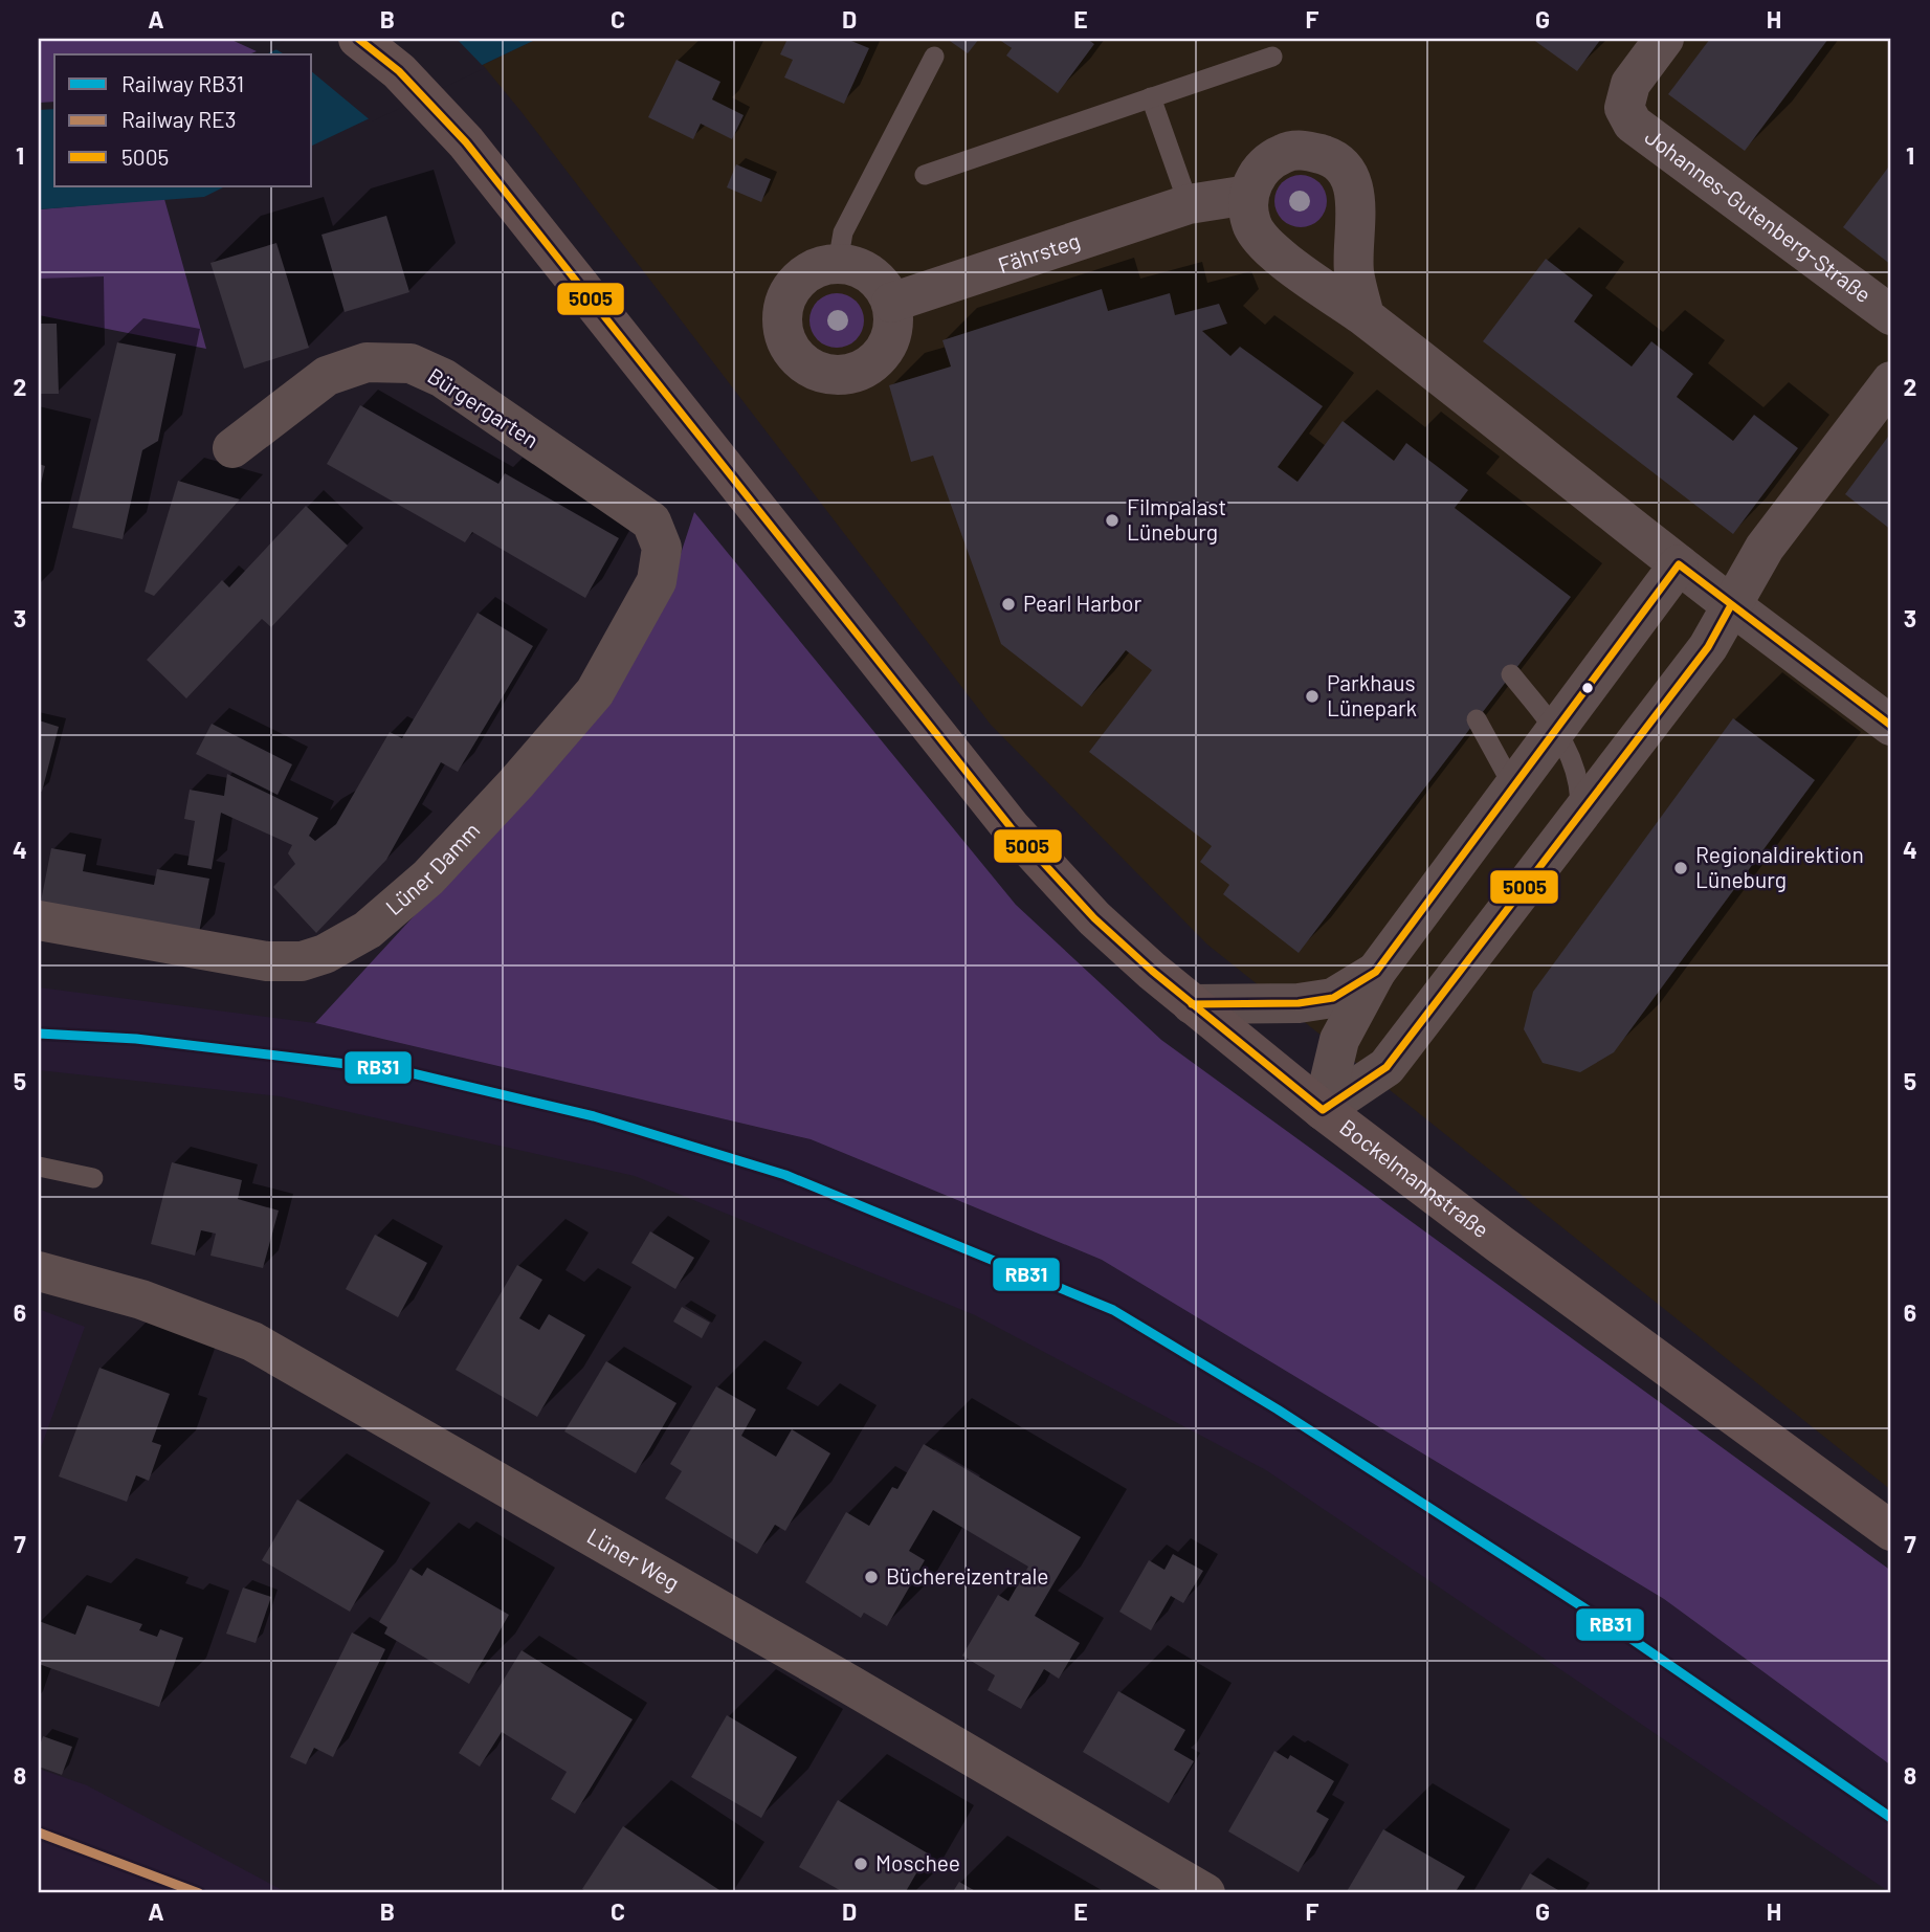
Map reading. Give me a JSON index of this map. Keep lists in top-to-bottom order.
{
  "streets": {
    "main road": ["Bockelmannstraße"],
    "street": [
      "Johannes-Gutenberg-Straße",
      "Fährsteg",
      "Bürgergarten",
      "Lüner Damm",
      "Lüner Weg"
    ]
  },
  "crossings": [
    ["Bürgergarten", "Lüner Damm"]
  ],
  "places": [
    "Filmpalast Lüneburg",
    "Pearl Harbor",
    "Parkhaus Lünepark",
    "Regionaldirektion Lüneburg",
    "Büchereizentrale",
    "Moschee"
  ],
  "lines": ["transit line 5005", "rail line RB31", "rail line RE3"],
  "legend": ["Railway RB31", "Railway RE3", "5005"],
  "grid": {
    "columns": [
      "A",
      "B",
      "C",
      "D",
      "E",
      "F",
      "G",
      "H"
    ],
    "rows": [
      "1",
      "2",
      "3",
      "4",
      "5",
      "6",
      "7",
      "8"
    ]
  }
}
